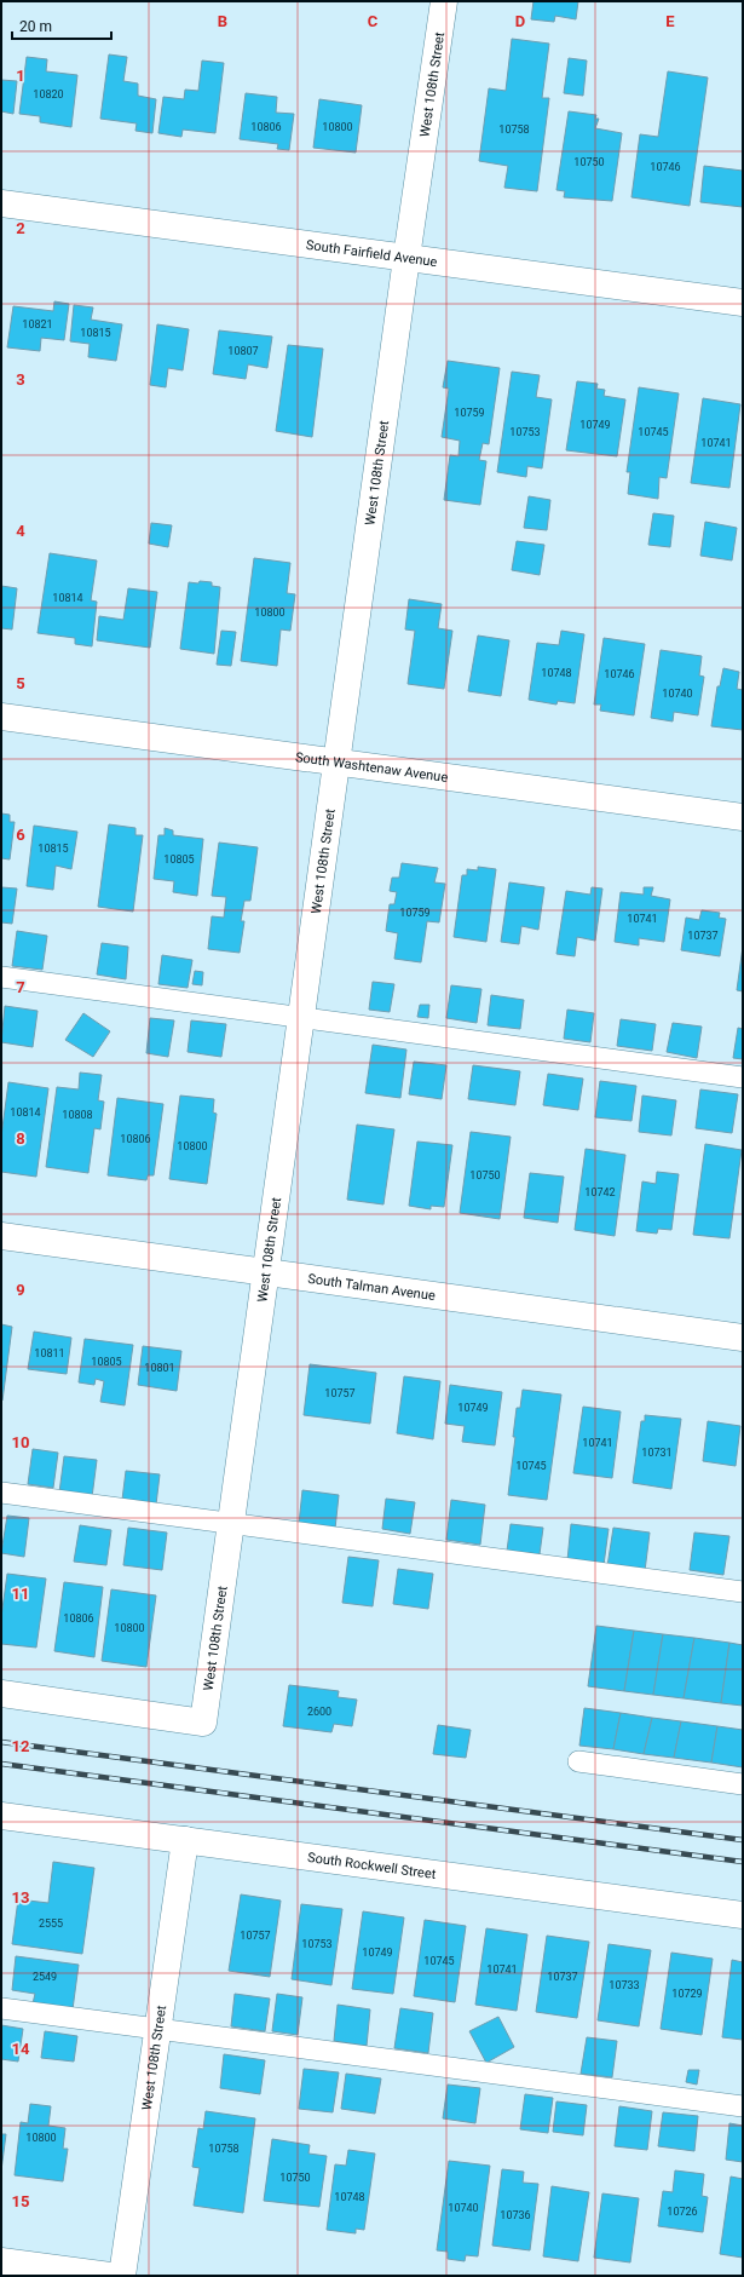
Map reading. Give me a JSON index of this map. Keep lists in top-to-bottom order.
{
  "streets": {
    "street": [
      "West 108th Street",
      "South Fairfield Avenue",
      "South Washtenaw Avenue",
      "South Talman Avenue",
      "South Rockwell Street"
    ]
  },
  "crossings": [
    ["West 108th Street", "South Fairfield Avenue"],
    ["West 108th Street", "South Washtenaw Avenue"],
    ["West 108th Street", "South Talman Avenue"],
    ["West 108th Street", "South Rockwell Street"]
  ],
  "house_numbers": [
    "10820",
    "10806",
    "10800",
    "10758",
    "10750",
    "10746",
    "10821",
    "10815",
    "10807",
    "10759",
    "10749",
    "10753",
    "10745",
    "10741",
    "10814",
    "10800",
    "10748",
    "10746",
    "10740",
    "10815",
    "10805",
    "10759",
    "10741",
    "10737",
    "10814",
    "10808",
    "10806",
    "10800",
    "10750",
    "10742",
    "10811",
    "10805",
    "10801",
    "10757",
    "10749",
    "10741",
    "10731",
    "10745",
    "10806",
    "10800",
    "2600",
    "2555",
    "10757",
    "10753",
    "10749",
    "10745",
    "10741",
    "2549",
    "10737",
    "10733",
    "10729",
    "10800",
    "10758",
    "10750",
    "10748",
    "10740",
    "10726",
    "10736"
  ],
  "scale_bar": "20 m",
  "grid": {
    "columns": [
      "B",
      "C",
      "D",
      "E"
    ],
    "rows": [
      "1",
      "2",
      "3",
      "4",
      "5",
      "6",
      "7",
      "8",
      "9",
      "10",
      "11",
      "12",
      "13",
      "14",
      "15"
    ]
  }
}
